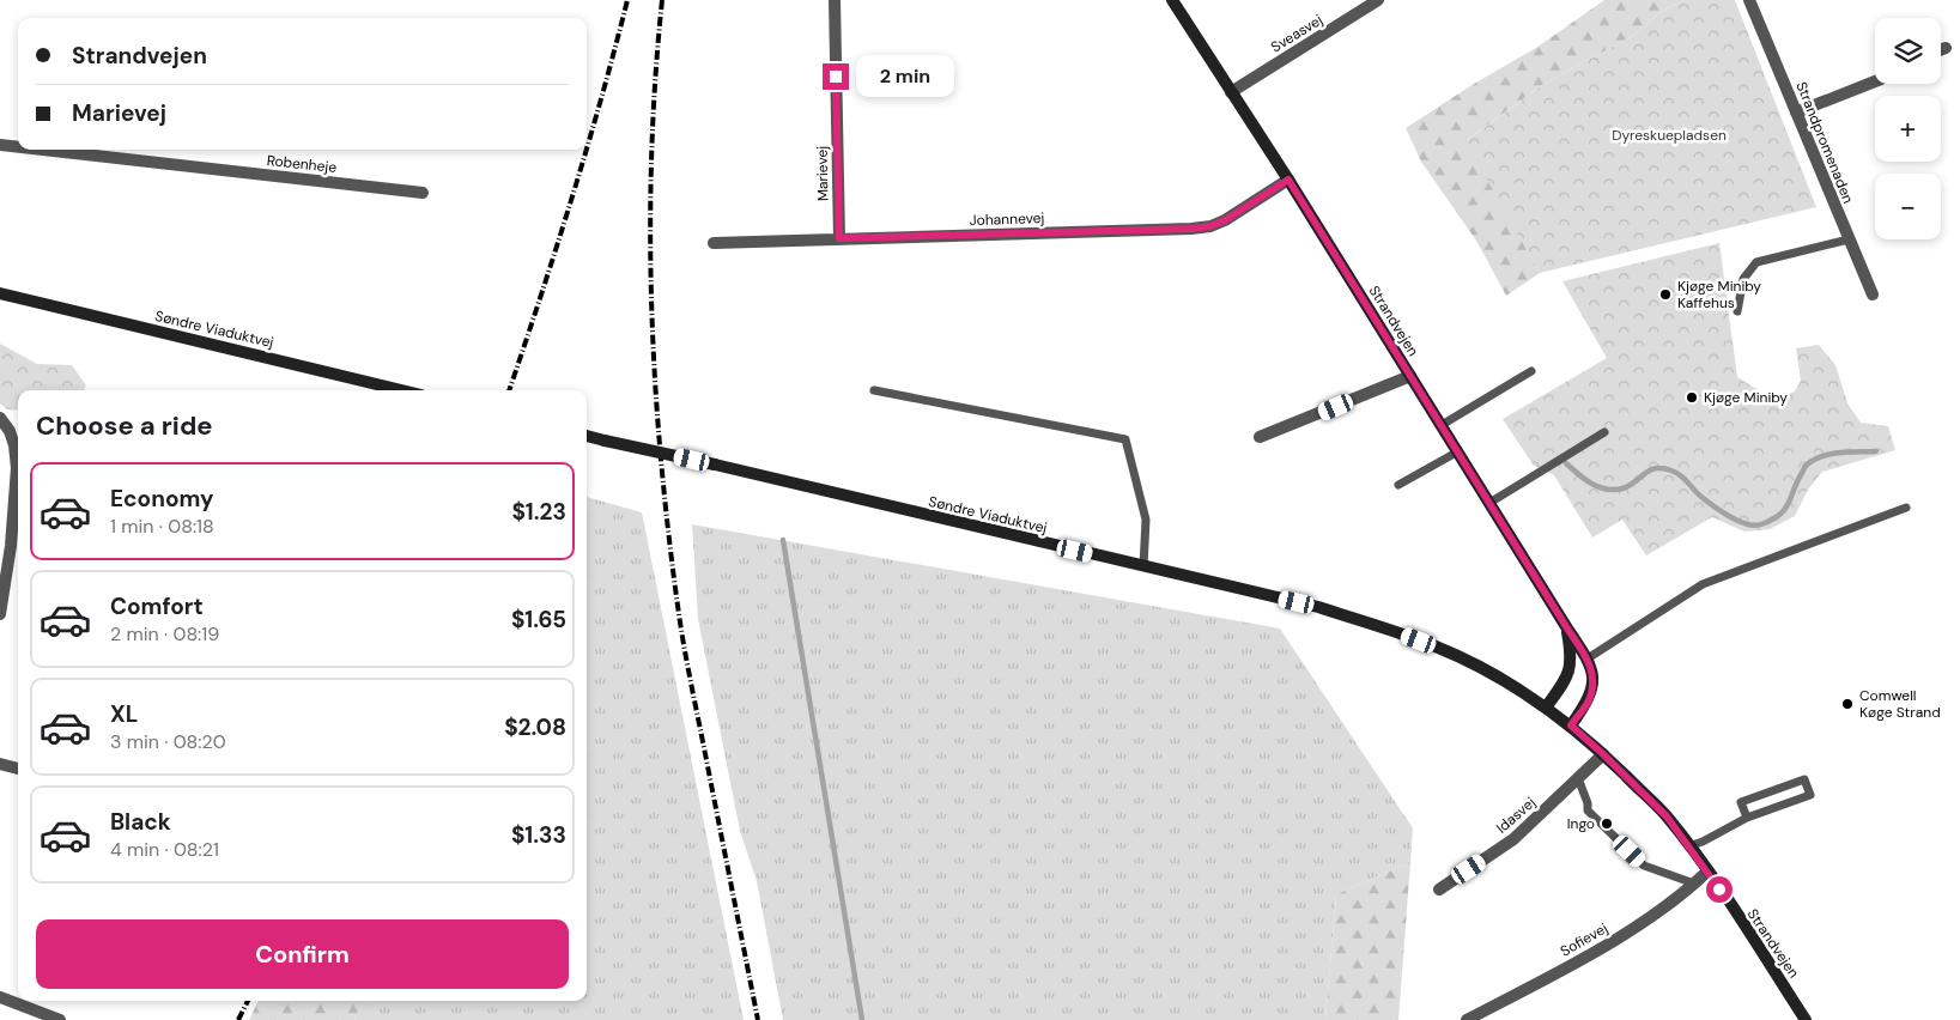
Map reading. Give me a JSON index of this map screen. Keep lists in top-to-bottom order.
{
  "streets": {
    "main road": ["Strandvejen", "Søndre Viaduktvej"],
    "street": [
      "Sveasvej",
      "Strandpromenaden",
      "Robenheje",
      "Marievej",
      "Johannevej",
      "Idasvej",
      "Sofievej"
    ]
  },
  "crossings": [
    ["Sveasvej", "Strandvejen"],
    ["Marievej", "Johannevej"],
    ["Johannevej", "Strandvejen"],
    ["Strandvejen", "Søndre Viaduktvej"],
    ["Strandvejen", "Idasvej"],
    ["Strandvejen", "Sofievej"]
  ],
  "parks": ["Dyreskuepladsen"],
  "places": [
    "Kjøge Miniby Kaffehus",
    "Kjøge Miniby",
    "Comwell Køge Strand",
    "Ingo"
  ],
  "page": {
    "map_buttons": ["+", "−"],
    "banner": ["Strandvejen", "Marievej"],
    "bubble": "2 min",
    "heading": "Choose a ride",
    "list": [
      {
        "name": "Economy",
        "note": "1 min · 08:18",
        "value": "$1.23"
      },
      {
        "name": "Comfort",
        "note": "2 min · 08:19",
        "value": "$1.65"
      },
      {
        "name": "XL",
        "note": "3 min · 08:20",
        "value": "$2.08"
      },
      {
        "name": "Black",
        "note": "4 min · 08:21",
        "value": "$1.33"
      }
    ],
    "buttons": "Confirm"
  }
}
